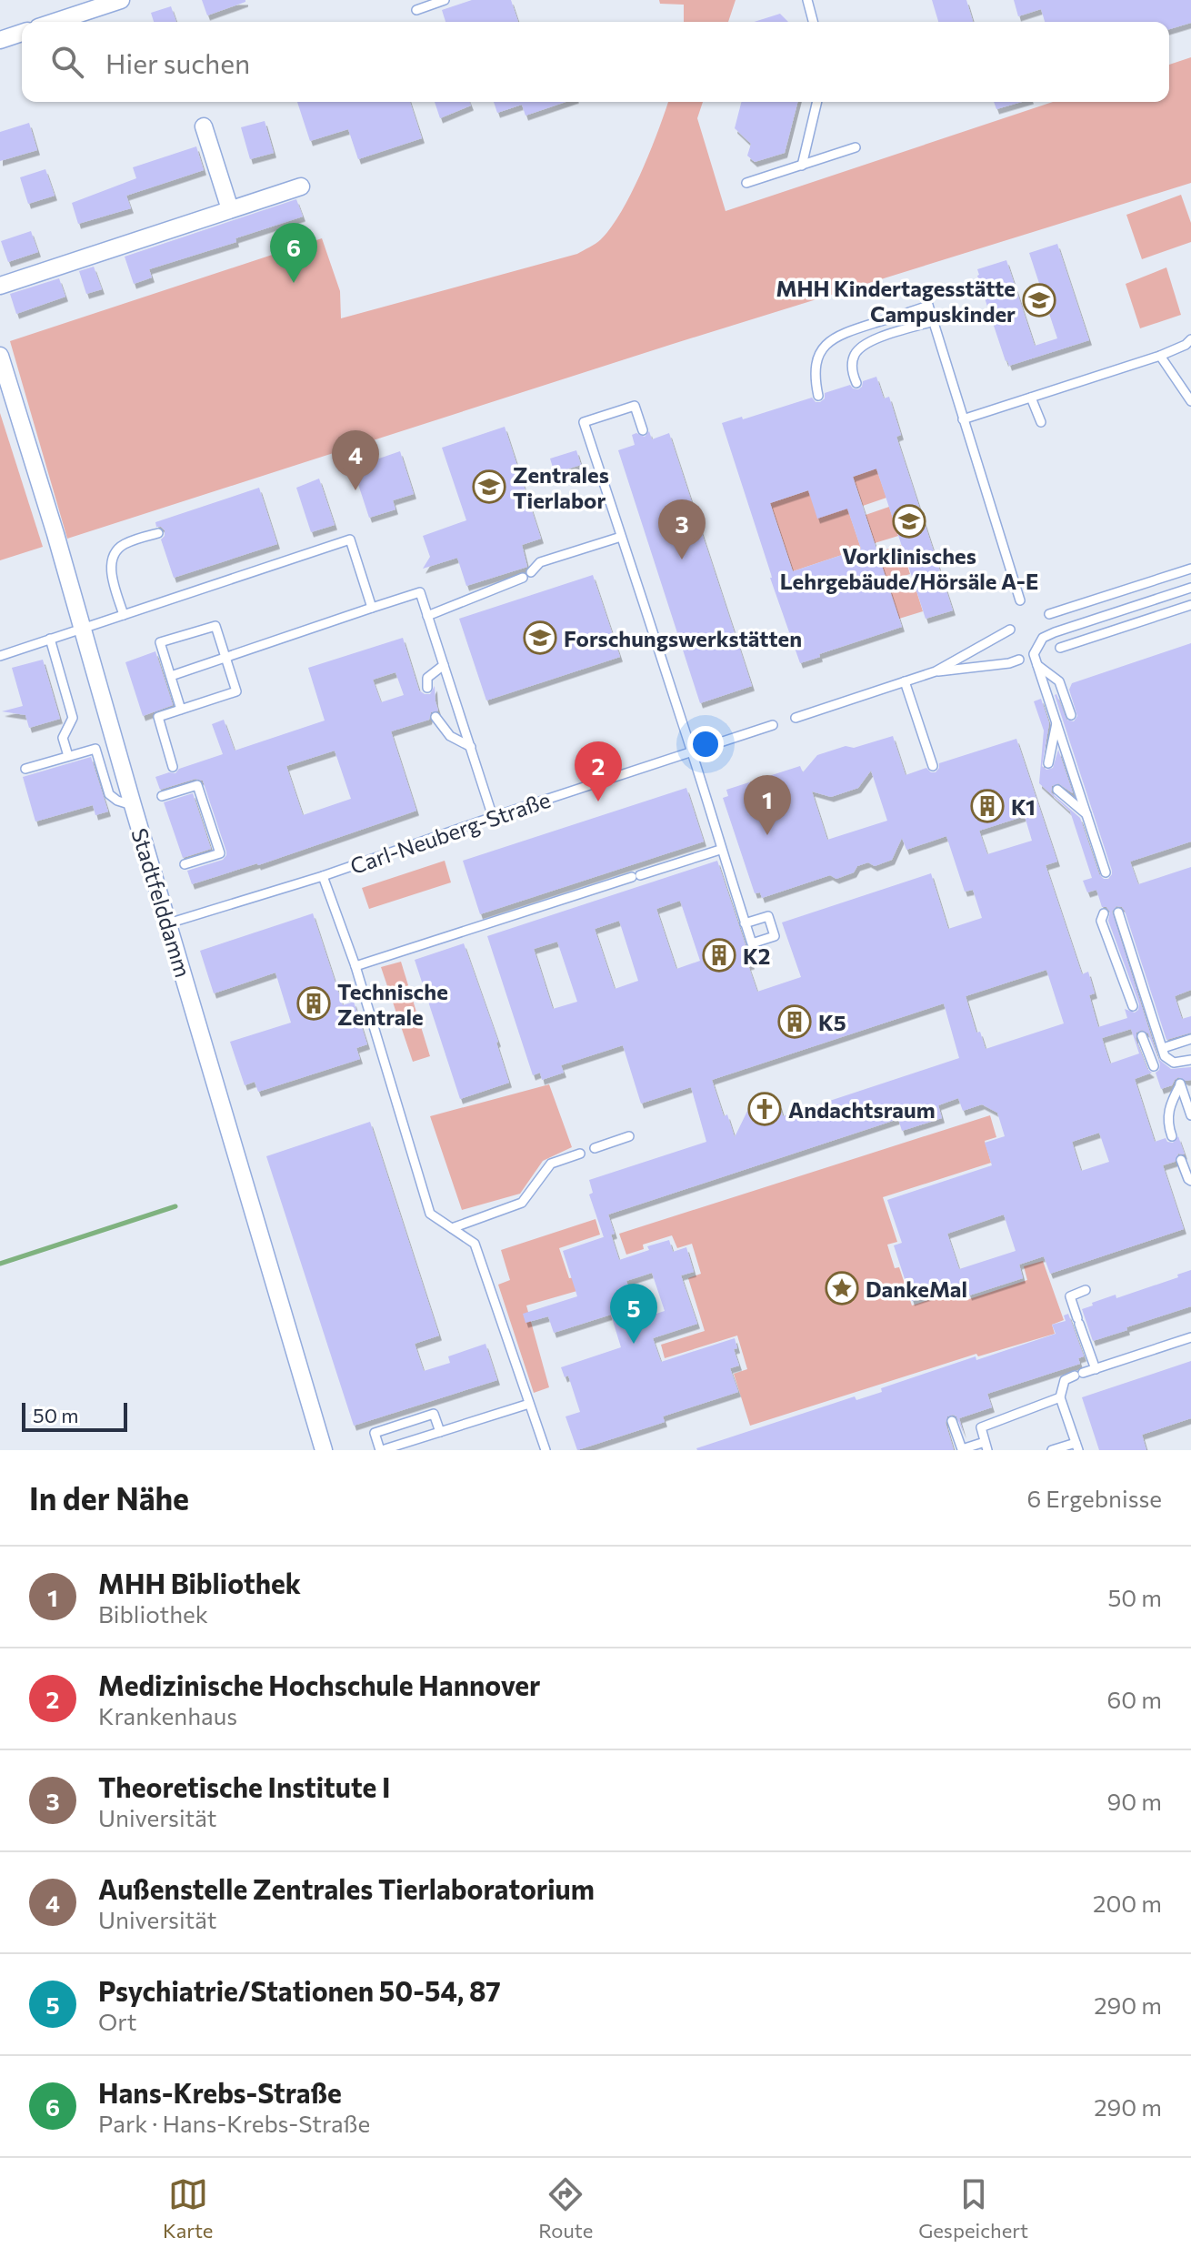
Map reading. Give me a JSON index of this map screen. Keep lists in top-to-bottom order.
{
  "streets": {
    "street": ["Stadtfelddamm"],
    "lane": ["Carl-Neuberg-Straße"]
  },
  "crossings": [
    ["Carl-Neuberg-Straße", "Stadtfelddamm"]
  ],
  "places": {
    "school or university": [
      "MHH Kindertagesstätte Campuskinder",
      "Zentrales Tierlabor",
      "Vorklinisches Lehrgebäude/Hörsäle A-E",
      "Forschungswerkstätten"
    ],
    "building": [
      "K1",
      "K2",
      "Technische Zentrale",
      "K5"
    ],
    "church": ["Andachtsraum"],
    "place": ["DankeMal"]
  },
  "scale_bar": "50 m",
  "page": {
    "search": "Hier suchen",
    "pins": [
      "6",
      "4",
      "3",
      "2",
      "1",
      "5"
    ],
    "scale": "50 m",
    "heading": ["In der Nähe", "6 Ergebnisse"],
    "list": [
      {
        "mark": "1",
        "name": "MHH Bibliothek",
        "note": "Bibliothek",
        "value": "50 m"
      },
      {
        "mark": "2",
        "name": "Medizinische Hochschule Hannover",
        "note": "Krankenhaus",
        "value": "60 m"
      },
      {
        "mark": "3",
        "name": "Theoretische Institute I",
        "note": "Universität",
        "value": "90 m"
      },
      {
        "mark": "4",
        "name": "Außenstelle Zentrales Tierlaboratorium",
        "note": "Universität",
        "value": "200 m"
      },
      {
        "mark": "5",
        "name": "Psychiatrie/Stationen 50-54, 87",
        "note": "Ort",
        "value": "290 m"
      },
      {
        "mark": "6",
        "name": "Hans-Krebs-Straße",
        "note": "Park · Hans-Krebs-Straße",
        "value": "290 m"
      }
    ],
    "nav": ["Karte", "Route", "Gespeichert"]
  }
}
